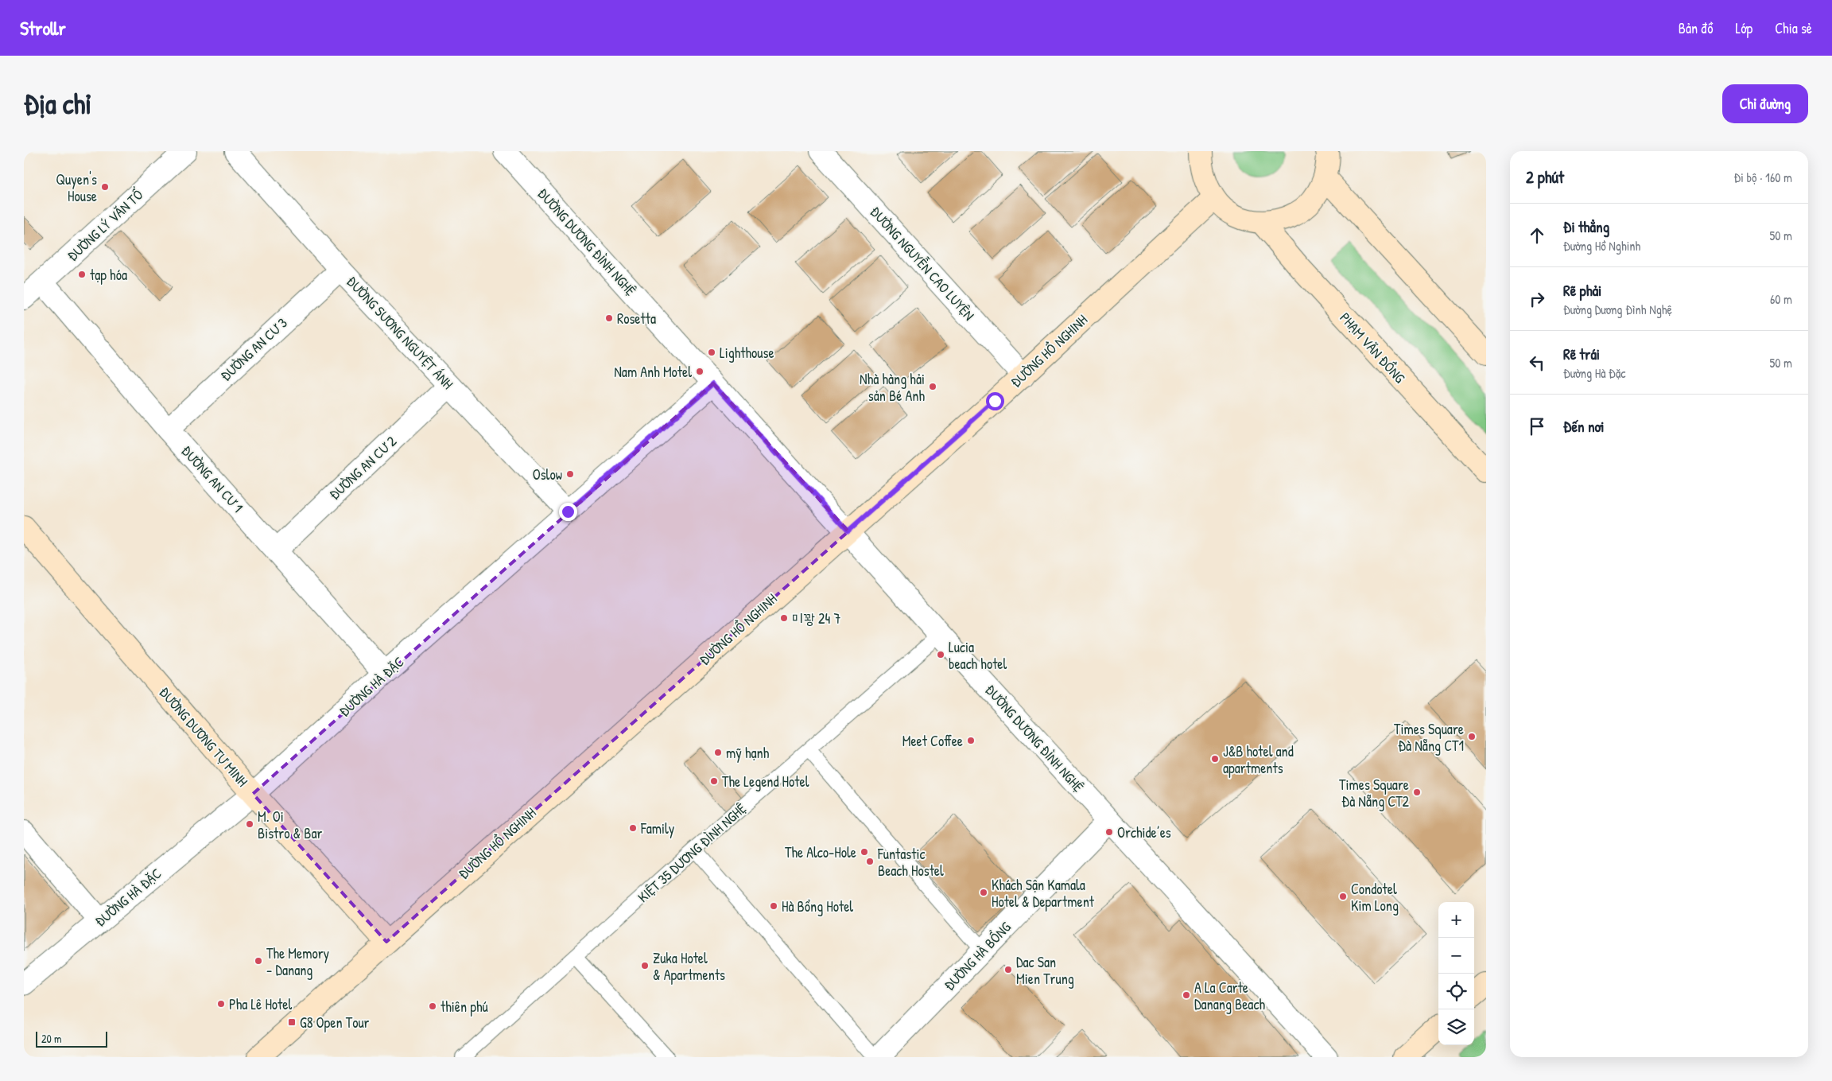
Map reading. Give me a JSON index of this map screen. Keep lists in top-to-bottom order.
{
  "streets": {
    "street": [
      "ĐƯỜNG LÝ VĂN TỐ",
      "ĐƯỜNG DƯƠNG ĐÌNH NGHỆ",
      "ĐƯỜNG NGUYỄN CAO LUYỆN",
      "ĐƯỜNG SƯƠNG NGUYỆT ÁNH",
      "PHẠM VĂN ĐỒNG",
      "ĐƯỜNG AN CƯ 3",
      "ĐƯỜNG HỒ NGHINH",
      "ĐƯỜNG AN CƯ 2",
      "ĐƯỜNG AN CƯ 1",
      "ĐƯỜNG HÀ ĐẶC",
      "ĐƯỜNG DƯƠNG TỰ MINH",
      "ĐƯỜNG HÀ BỔNG"
    ],
    "lane": ["KIỆT 35 DƯƠNG ĐÌNH NGHỆ"]
  },
  "crossings": [
    ["ĐƯỜNG LÝ VĂN TỐ", "ĐƯỜNG AN CƯ 1"],
    ["ĐƯỜNG DƯƠNG ĐÌNH NGHỆ", "ĐƯỜNG HỒ NGHINH"],
    ["ĐƯỜNG DƯƠNG ĐÌNH NGHỆ", "ĐƯỜNG HÀ ĐẶC"],
    ["ĐƯỜNG DƯƠNG ĐÌNH NGHỆ", "KIỆT 35 DƯƠNG ĐÌNH NGHỆ"],
    ["ĐƯỜNG DƯƠNG ĐÌNH NGHỆ", "ĐƯỜNG HÀ BỔNG"],
    ["ĐƯỜNG NGUYỄN CAO LUYỆN", "ĐƯỜNG HỒ NGHINH"],
    ["ĐƯỜNG SƯƠNG NGUYỆT ÁNH", "ĐƯỜNG AN CƯ 3"],
    ["ĐƯỜNG SƯƠNG NGUYỆT ÁNH", "ĐƯỜNG AN CƯ 2"],
    ["ĐƯỜNG SƯƠNG NGUYỆT ÁNH", "ĐƯỜNG HÀ ĐẶC"],
    ["ĐƯỜNG AN CƯ 3", "ĐƯỜNG AN CƯ 1"],
    ["ĐƯỜNG HỒ NGHINH", "ĐƯỜNG DƯƠNG TỰ MINH"],
    ["ĐƯỜNG AN CƯ 2", "ĐƯỜNG AN CƯ 1"],
    ["ĐƯỜNG AN CƯ 1", "ĐƯỜNG HÀ ĐẶC"],
    ["ĐƯỜNG HÀ ĐẶC", "ĐƯỜNG DƯƠNG TỰ MINH"]
  ],
  "places": {
    "other": [
      "Quyen's House",
      "tạp hóa",
      "Rosetta",
      "Lighthouse",
      "Nam Anh Motel",
      "Nhà hàng hải sản Bé Anh",
      "Oslow",
      "미꽝 24 7",
      "Lucia beach hotel",
      "Times Square Đà Nẵng CT1",
      "Meet Coffee",
      "mỹ hạnh",
      "J&B hotel and apartments",
      "The Legend Hotel",
      "Times Square Đà Nẵng CT2",
      "M. Oi Bistro & Bar",
      "Family",
      "Orchide’es",
      "The Alco-Hole",
      "Funtastic Beach Hostel",
      "Khách Sận Kamala Hotel & Department",
      "Condotel Kim Long",
      "Hà Bổng Hotel",
      "The Memory - Danang",
      "Zuka Hotel & Apartments",
      "Dac San Mien Trung",
      "A La Carte Danang Beach",
      "Pha Lê Hotel",
      "thiên phú"
    ],
    "transit": ["G8 Open Tour"]
  },
  "scale_bar": "20 m",
  "page": {
    "header": "Strollr",
    "nav": ["Bản đồ", "Lớp", "Chia sẻ"],
    "buttons": "Chỉ đường",
    "title": "Địa chỉ",
    "heading": ["2 phút", "Đi bộ · 160 m"],
    "list": [
      ["Đi thẳng", "Đường Hồ Nghinh", "50 m"],
      ["Rẽ phải", "Đường Dương Đình Nghệ", "60 m"],
      ["Rẽ trái", "Đường Hà Đặc", "50 m"],
      "Đến nơi"
    ],
    "map_buttons": ["+", "−"],
    "scale": "20 m"
  }
}
